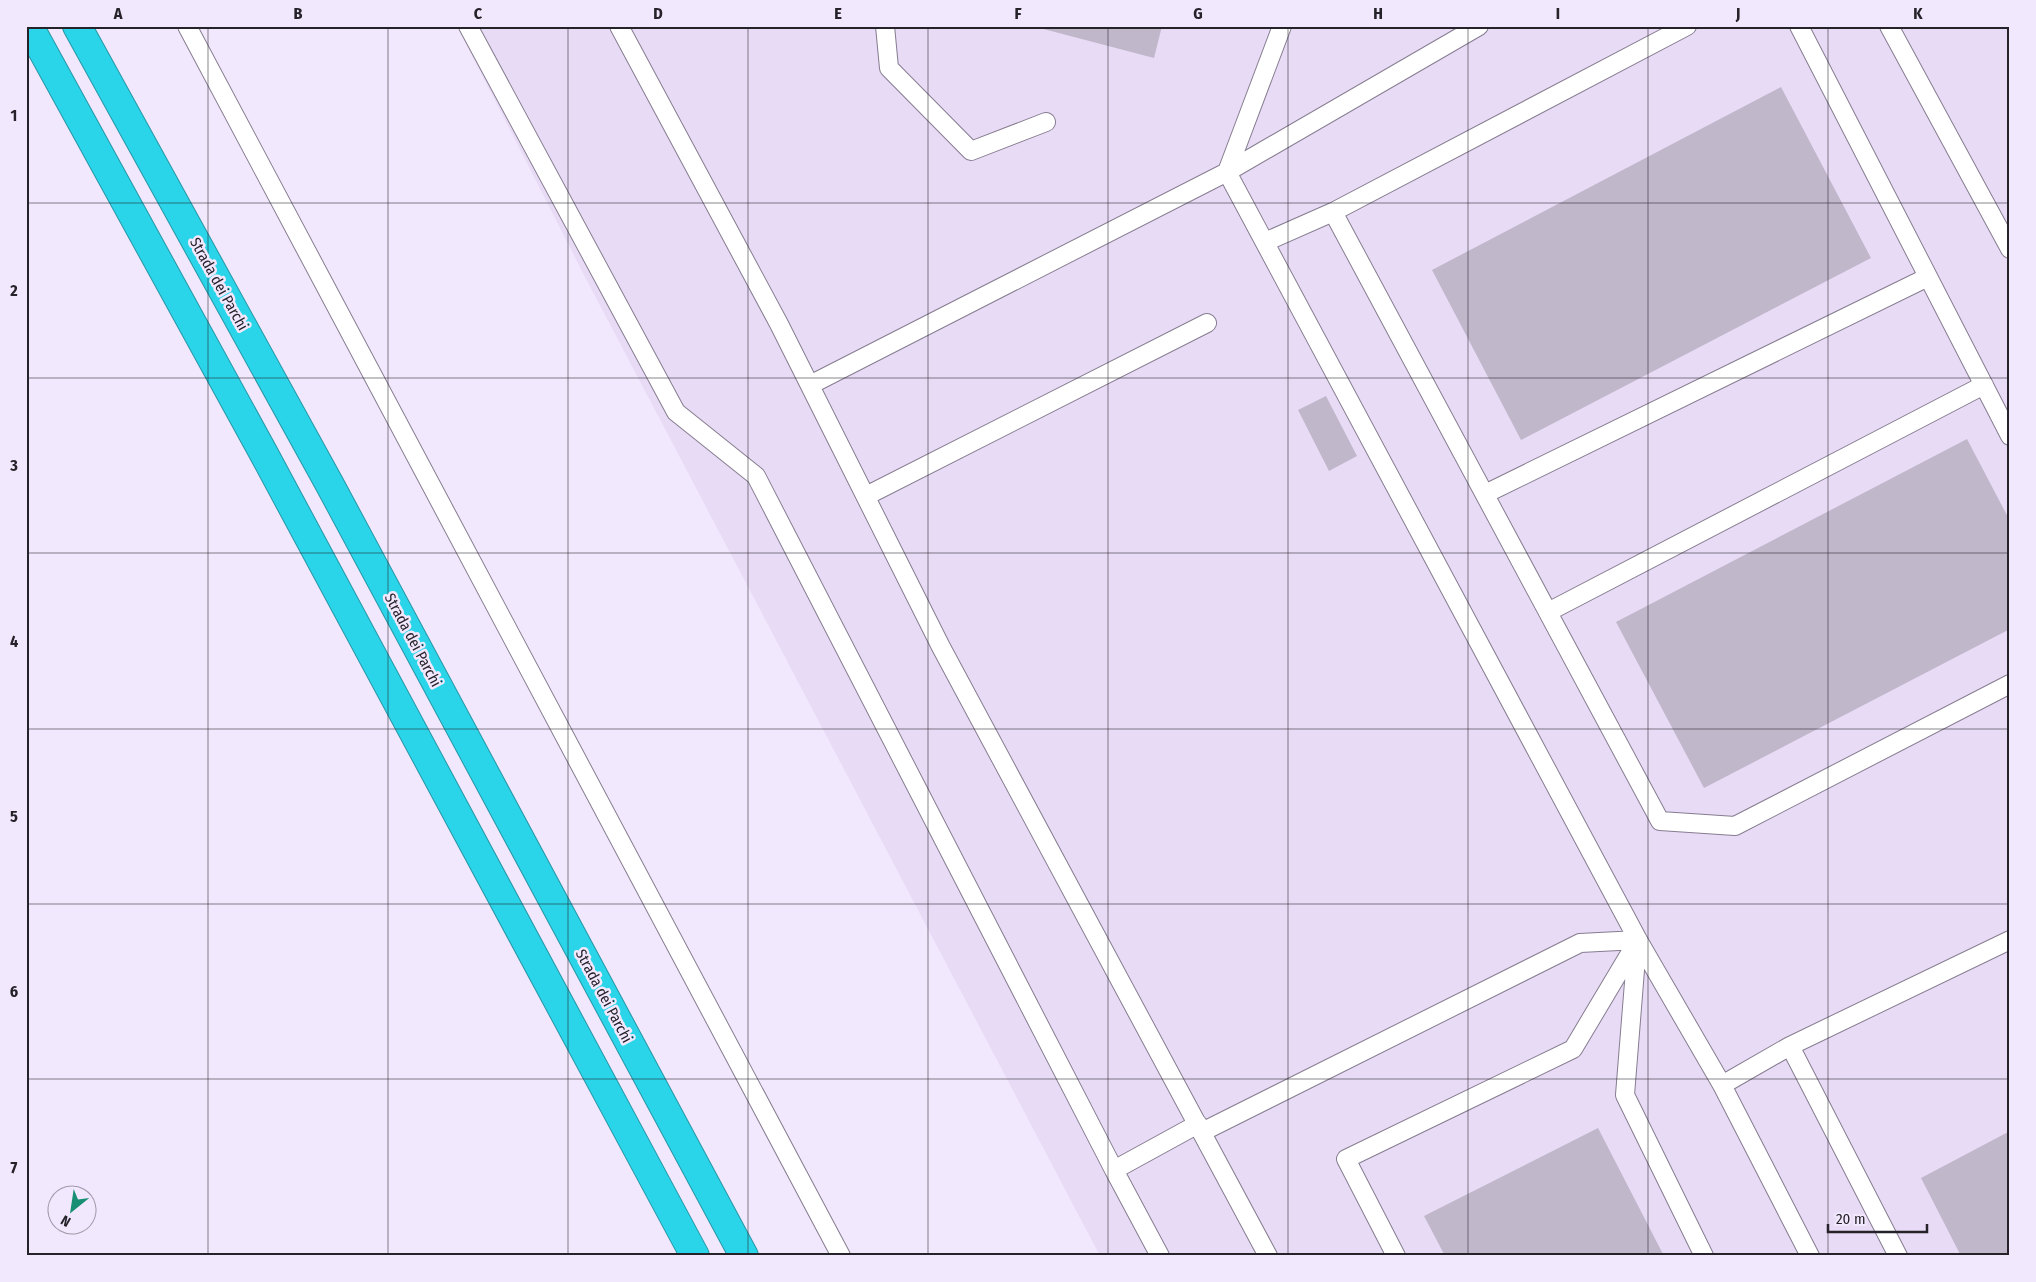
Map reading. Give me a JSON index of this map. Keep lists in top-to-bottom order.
{
  "streets": {
    "highway": ["Strada dei Parchi"]
  },
  "scale_bar": "20 m",
  "north": "bottom left",
  "grid": {
    "columns": [
      "A",
      "B",
      "C",
      "D",
      "E",
      "F",
      "G",
      "H",
      "I",
      "J",
      "K"
    ],
    "rows": [
      "1",
      "2",
      "3",
      "4",
      "5",
      "6",
      "7"
    ]
  }
}
